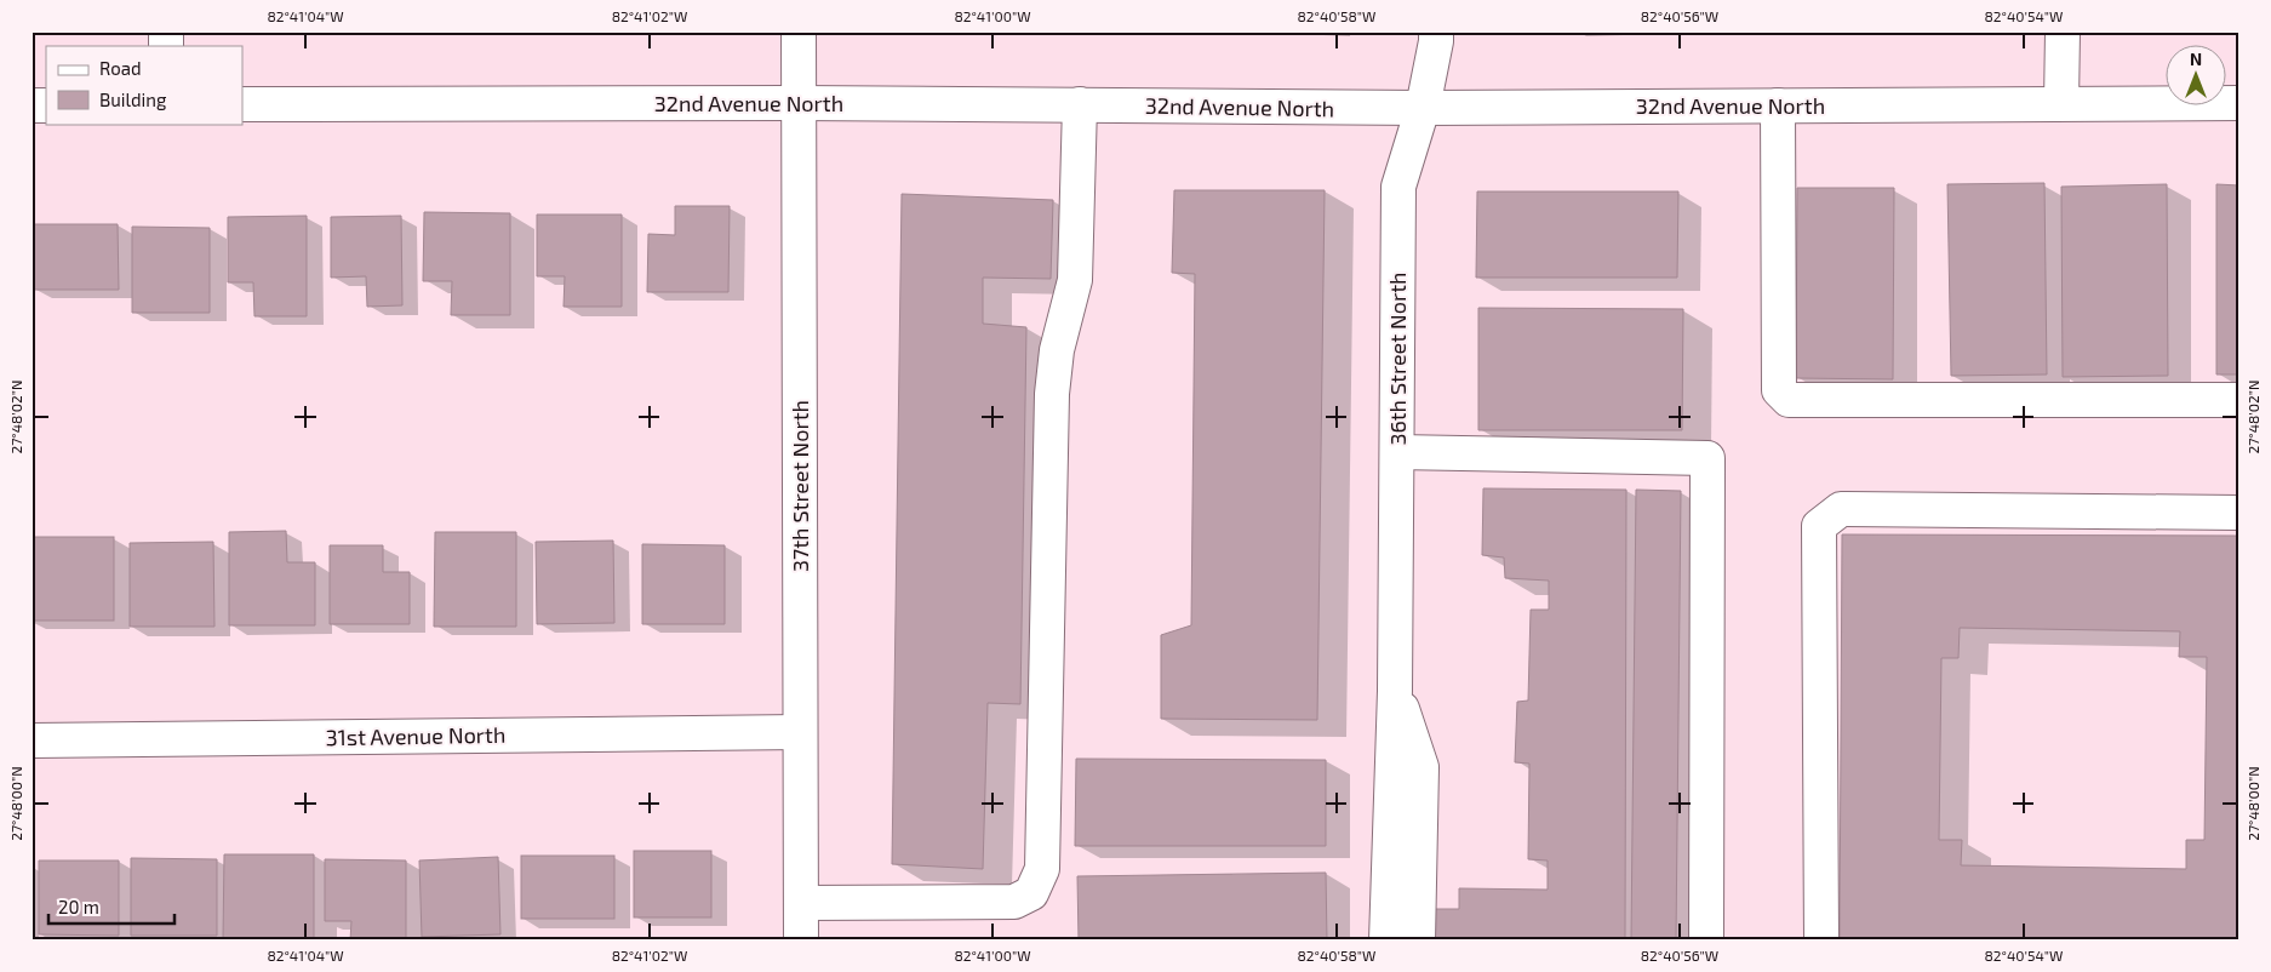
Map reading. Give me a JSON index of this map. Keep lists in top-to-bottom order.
{
  "streets": {
    "street": [
      "32nd Avenue North",
      "36th Street North",
      "37th Street North",
      "31st Avenue North"
    ]
  },
  "crossings": [
    ["32nd Avenue North", "36th Street North"],
    ["32nd Avenue North", "37th Street North"],
    ["37th Street North", "31st Avenue North"]
  ],
  "legend": ["Road", "Building"],
  "scale_bar": "20 m",
  "north": "top",
  "coordinates": [
    "82°41'04\"W",
    "82°41'02\"W",
    "82°41'00\"W",
    "82°40'58\"W",
    "82°40'56\"W",
    "82°40'54\"W",
    "27°48'02\"N",
    "27°48'00\"N"
  ]
}
